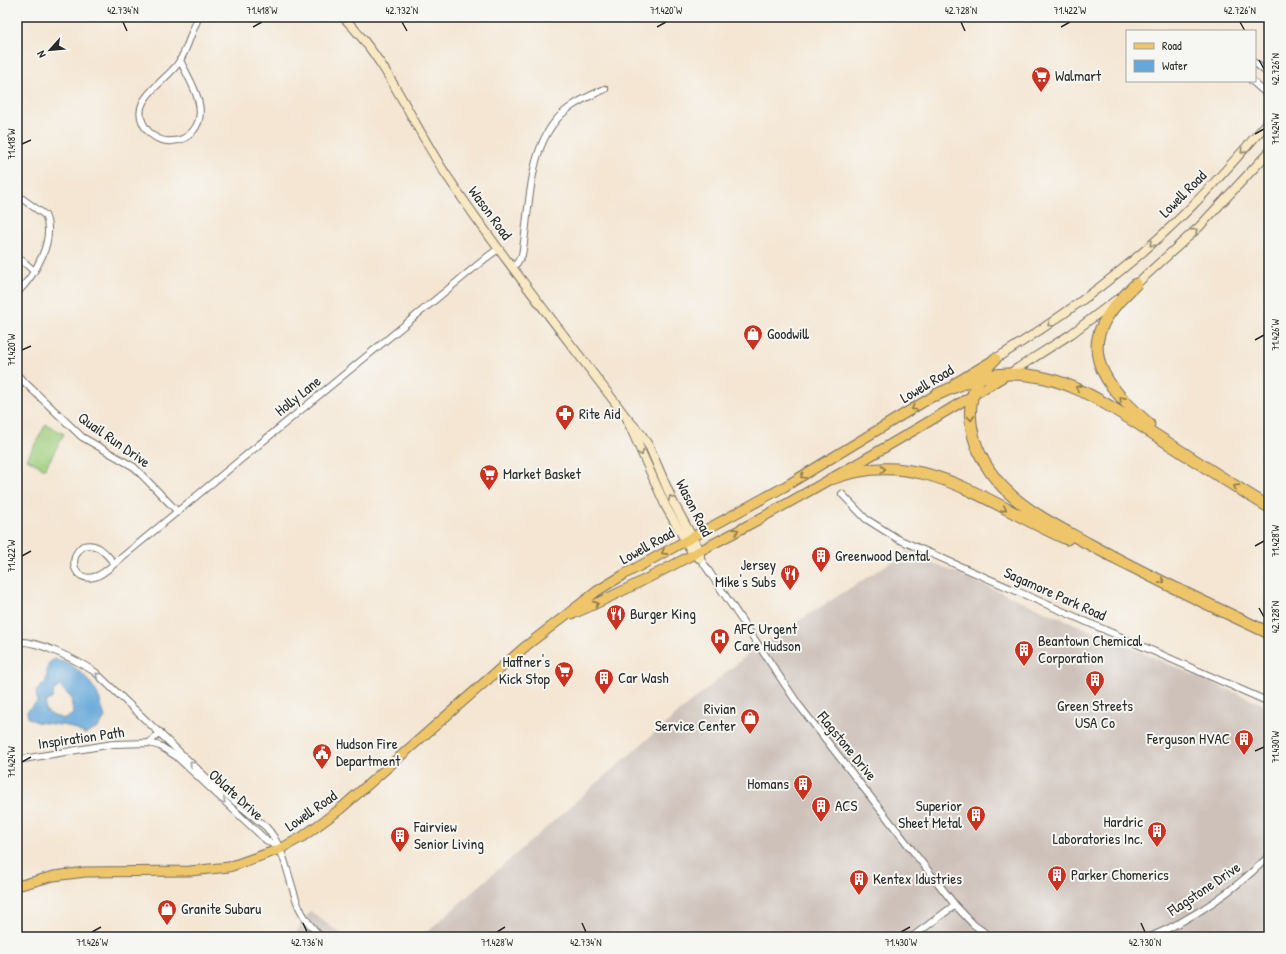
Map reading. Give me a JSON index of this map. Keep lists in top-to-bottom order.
{
  "streets": {
    "main road": ["Lowell Road", "Wason Road"],
    "street": [
      "Holly Lane",
      "Quail Run Drive",
      "Sagamore Park Road",
      "Inspiration Path",
      "Flagstone Drive",
      "Oblate Drive"
    ]
  },
  "crossings": [
    ["Lowell Road", "Wason Road"],
    ["Lowell Road", "Flagstone Drive"],
    ["Lowell Road", "Oblate Drive"],
    ["Wason Road", "Holly Lane"],
    ["Wason Road", "Flagstone Drive"],
    ["Holly Lane", "Quail Run Drive"],
    ["Inspiration Path", "Oblate Drive"]
  ],
  "places": {
    "supermarket": ["Walmart", "Market Basket", "Haffner's Kick Stop"],
    "shop": ["Goodwill", "Rivian Service Center", "Granite Subaru"],
    "pharmacy": ["Rite Aid"],
    "building": [
      "Greenwood Dental",
      "Beantown Chemical Corporation",
      "Car Wash",
      "Green Streets USA Co",
      "Ferguson HVAC",
      "Homans",
      "ACS",
      "Superior Sheet Metal",
      "Hardric Laboratories Inc.",
      "Fairview Senior Living",
      "Parker Chomerics",
      "Kentex Idustries"
    ],
    "restaurant": ["Jersey Mike's Subs", "Burger King"],
    "hospital": ["AFC Urgent Care Hudson"],
    "public building": ["Hudson Fire Department"]
  },
  "legend": ["Road", "Water"],
  "north": "bottom left",
  "coordinates": [
    "42.734°N",
    "71.418°W",
    "42.732°N",
    "71.420°W",
    "42.728°N",
    "71.422°W",
    "42.726°N",
    "71.424°W",
    "71.426°W",
    "71.428°W",
    "71.430°W",
    "42.736°N",
    "42.730°N"
  ]
}
